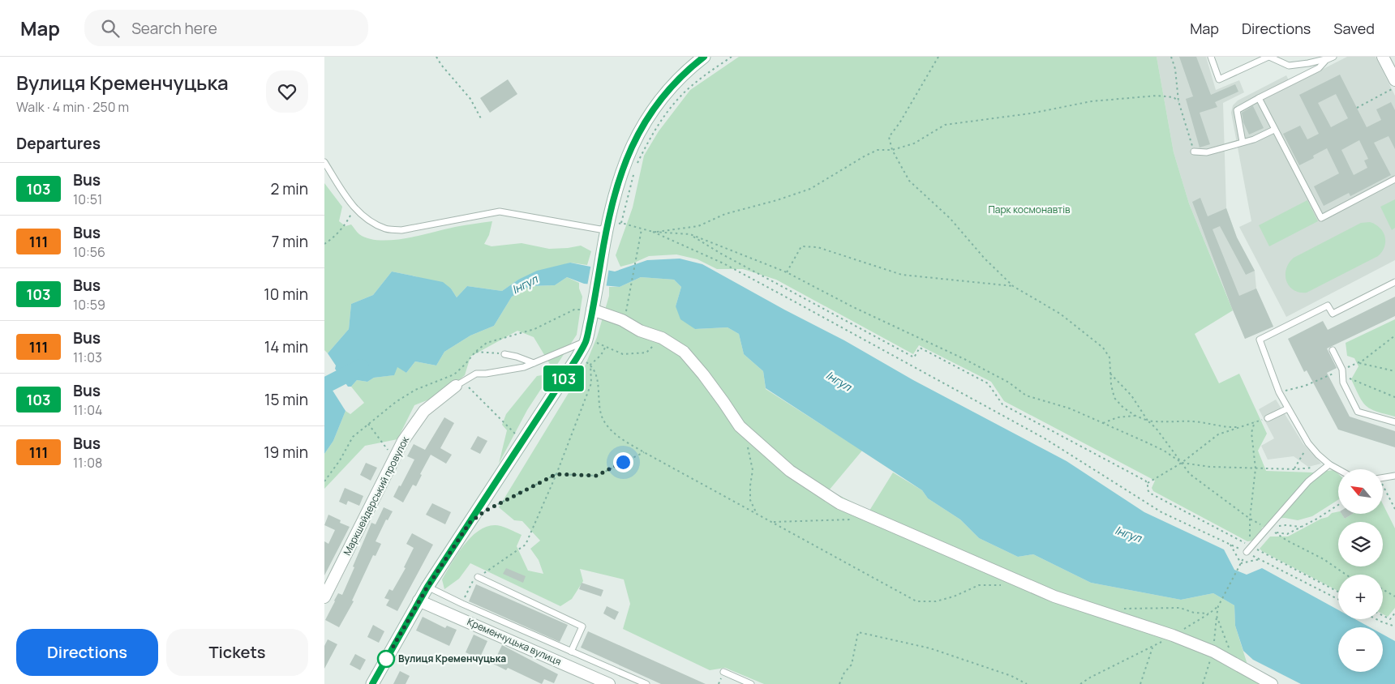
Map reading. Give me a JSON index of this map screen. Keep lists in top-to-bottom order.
{
  "streets": {
    "street": ["Маркшейдерський провулок", "Кременчуцька вулиця"]
  },
  "water": ["Інгул"],
  "parks": ["Парк космонавтів"],
  "places": ["Вулиця Кременчуцька"],
  "lines": ["bus line 103"],
  "north": "top left",
  "page": {
    "header": "Map",
    "search": "Search here",
    "nav": ["Map", "Directions", "Saved"],
    "heading": [
      ["Вулиця Кременчуцька", "Walk · 4 min · 250 m"],
      "Departures"
    ],
    "on_map": "103",
    "list": [
      {
        "mark": "103",
        "name": "Bus",
        "note": "10:51",
        "value": "2 min"
      },
      {
        "mark": "111",
        "name": "Bus",
        "note": "10:56",
        "value": "7 min"
      },
      {
        "mark": "103",
        "name": "Bus",
        "note": "10:59",
        "value": "10 min"
      },
      {
        "mark": "111",
        "name": "Bus",
        "note": "11:03",
        "value": "14 min"
      },
      {
        "mark": "103",
        "name": "Bus",
        "note": "11:04",
        "value": "15 min"
      },
      {
        "mark": "111",
        "name": "Bus",
        "note": "11:08",
        "value": "19 min"
      }
    ],
    "map_buttons": ["+", "−"],
    "buttons": ["Directions", "Tickets"]
  }
}
